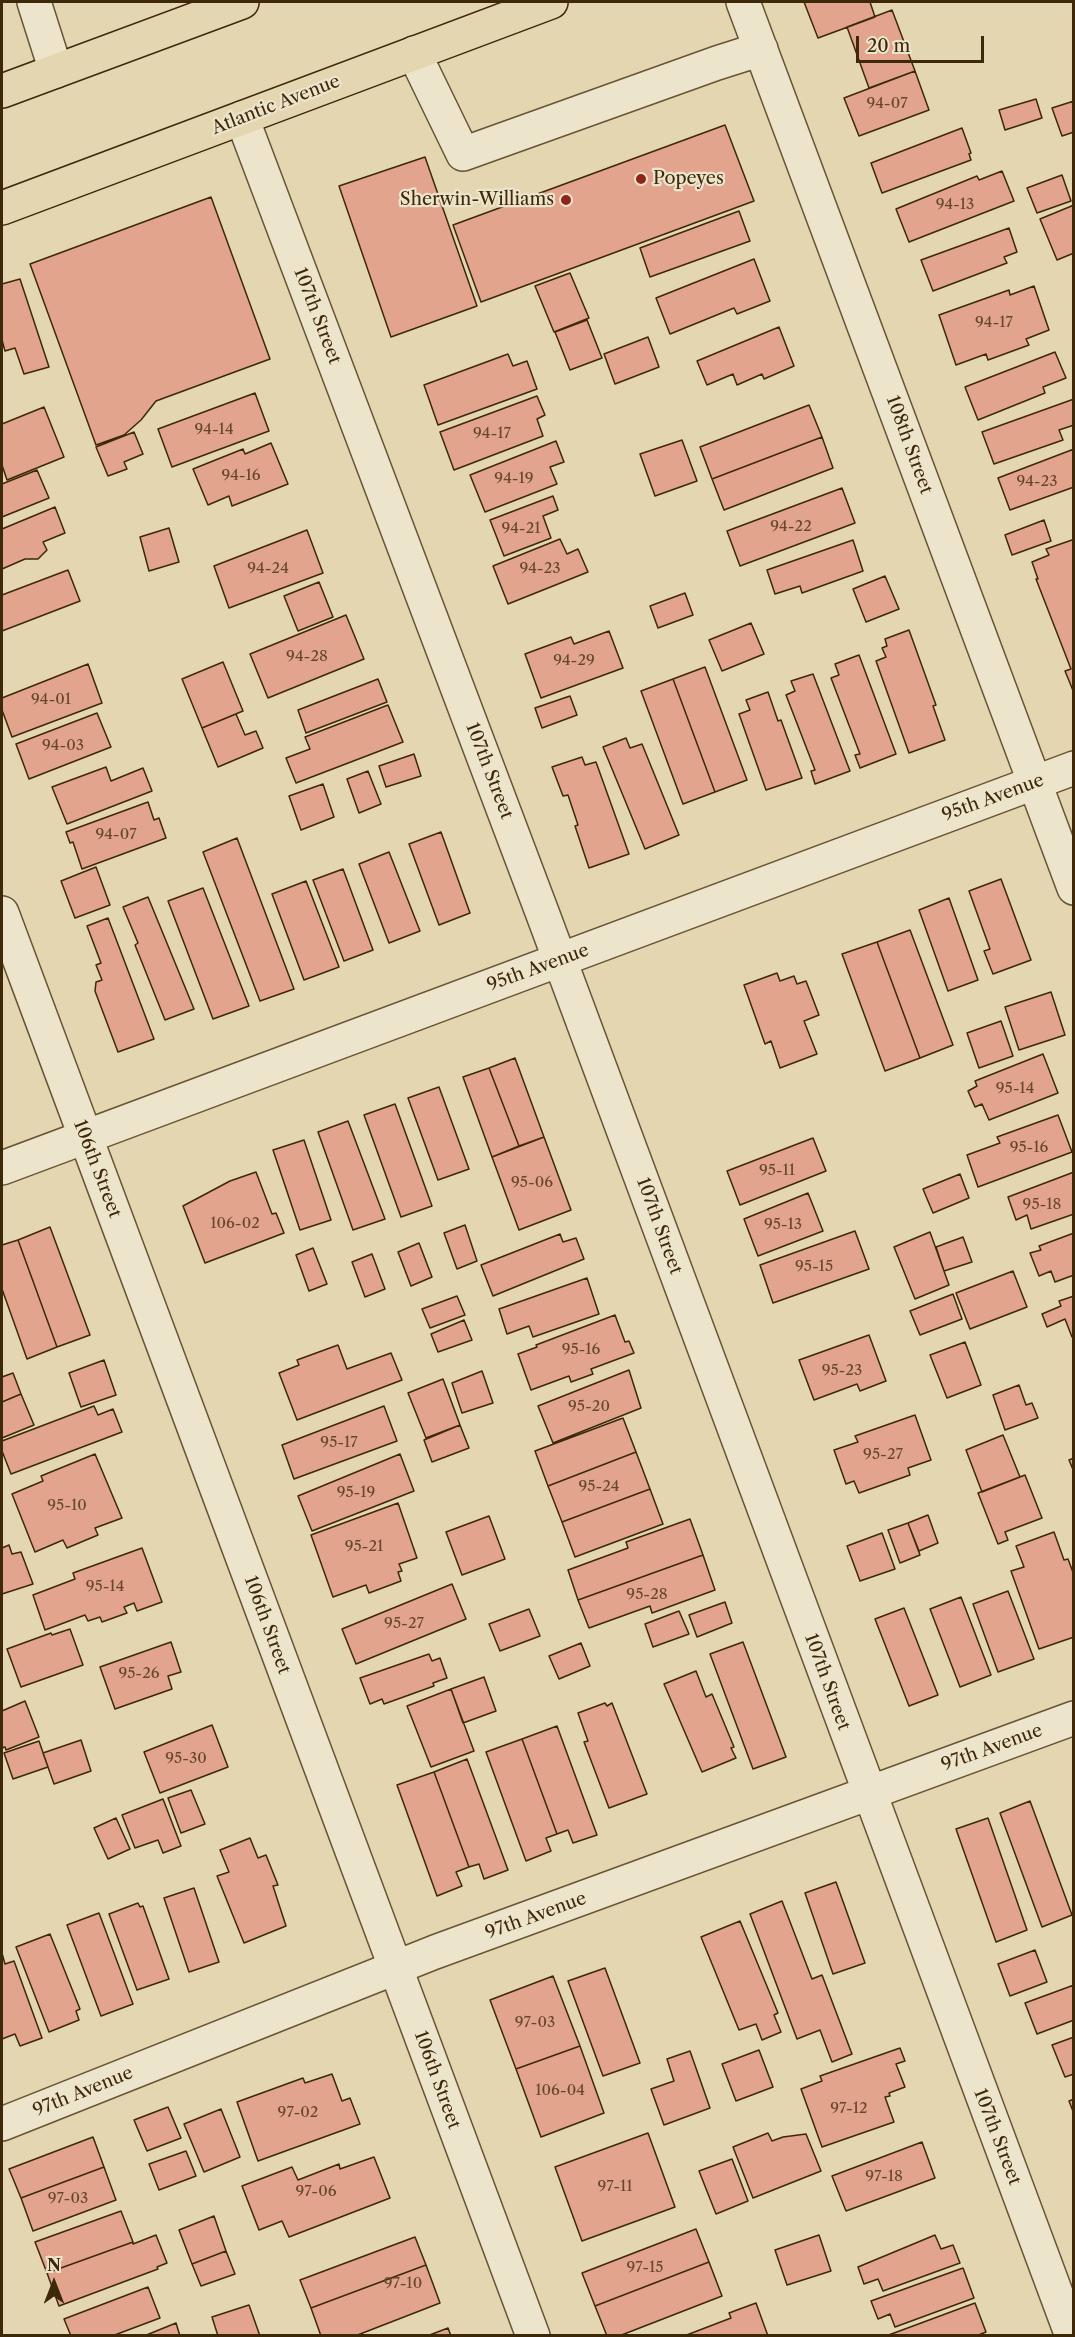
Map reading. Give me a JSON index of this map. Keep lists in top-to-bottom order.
{
  "streets": {
    "main road": ["Atlantic Avenue"],
    "street": [
      "107th Street",
      "108th Street",
      "95th Avenue",
      "106th Street",
      "97th Avenue"
    ]
  },
  "crossings": [
    ["Atlantic Avenue", "107th Street"],
    ["107th Street", "95th Avenue"],
    ["107th Street", "97th Avenue"],
    ["108th Street", "95th Avenue"],
    ["95th Avenue", "106th Street"],
    ["106th Street", "97th Avenue"]
  ],
  "places": ["Popeyes", "Sherwin-Williams"],
  "house_numbers": [
    "94-07",
    "94-13",
    "94-17",
    "94-14",
    "94-17",
    "94-16",
    "94-19",
    "94-23",
    "94-22",
    "94-21",
    "94-24",
    "94-23",
    "94-28",
    "94-29",
    "94-01",
    "94-03",
    "94-07",
    "95-14",
    "95-16",
    "95-11",
    "95-06",
    "95-18",
    "106-02",
    "95-13",
    "95-15",
    "95-16",
    "95-23",
    "95-20",
    "95-17",
    "95-27",
    "95-24",
    "95-19",
    "95-10",
    "95-21",
    "95-14",
    "95-28",
    "95-27",
    "95-26",
    "95-30",
    "97-03",
    "106-04",
    "97-12",
    "97-02",
    "97-18",
    "97-11",
    "97-06",
    "97-03",
    "97-15",
    "97-10"
  ],
  "scale_bar": "20 m",
  "north": "top"
}
